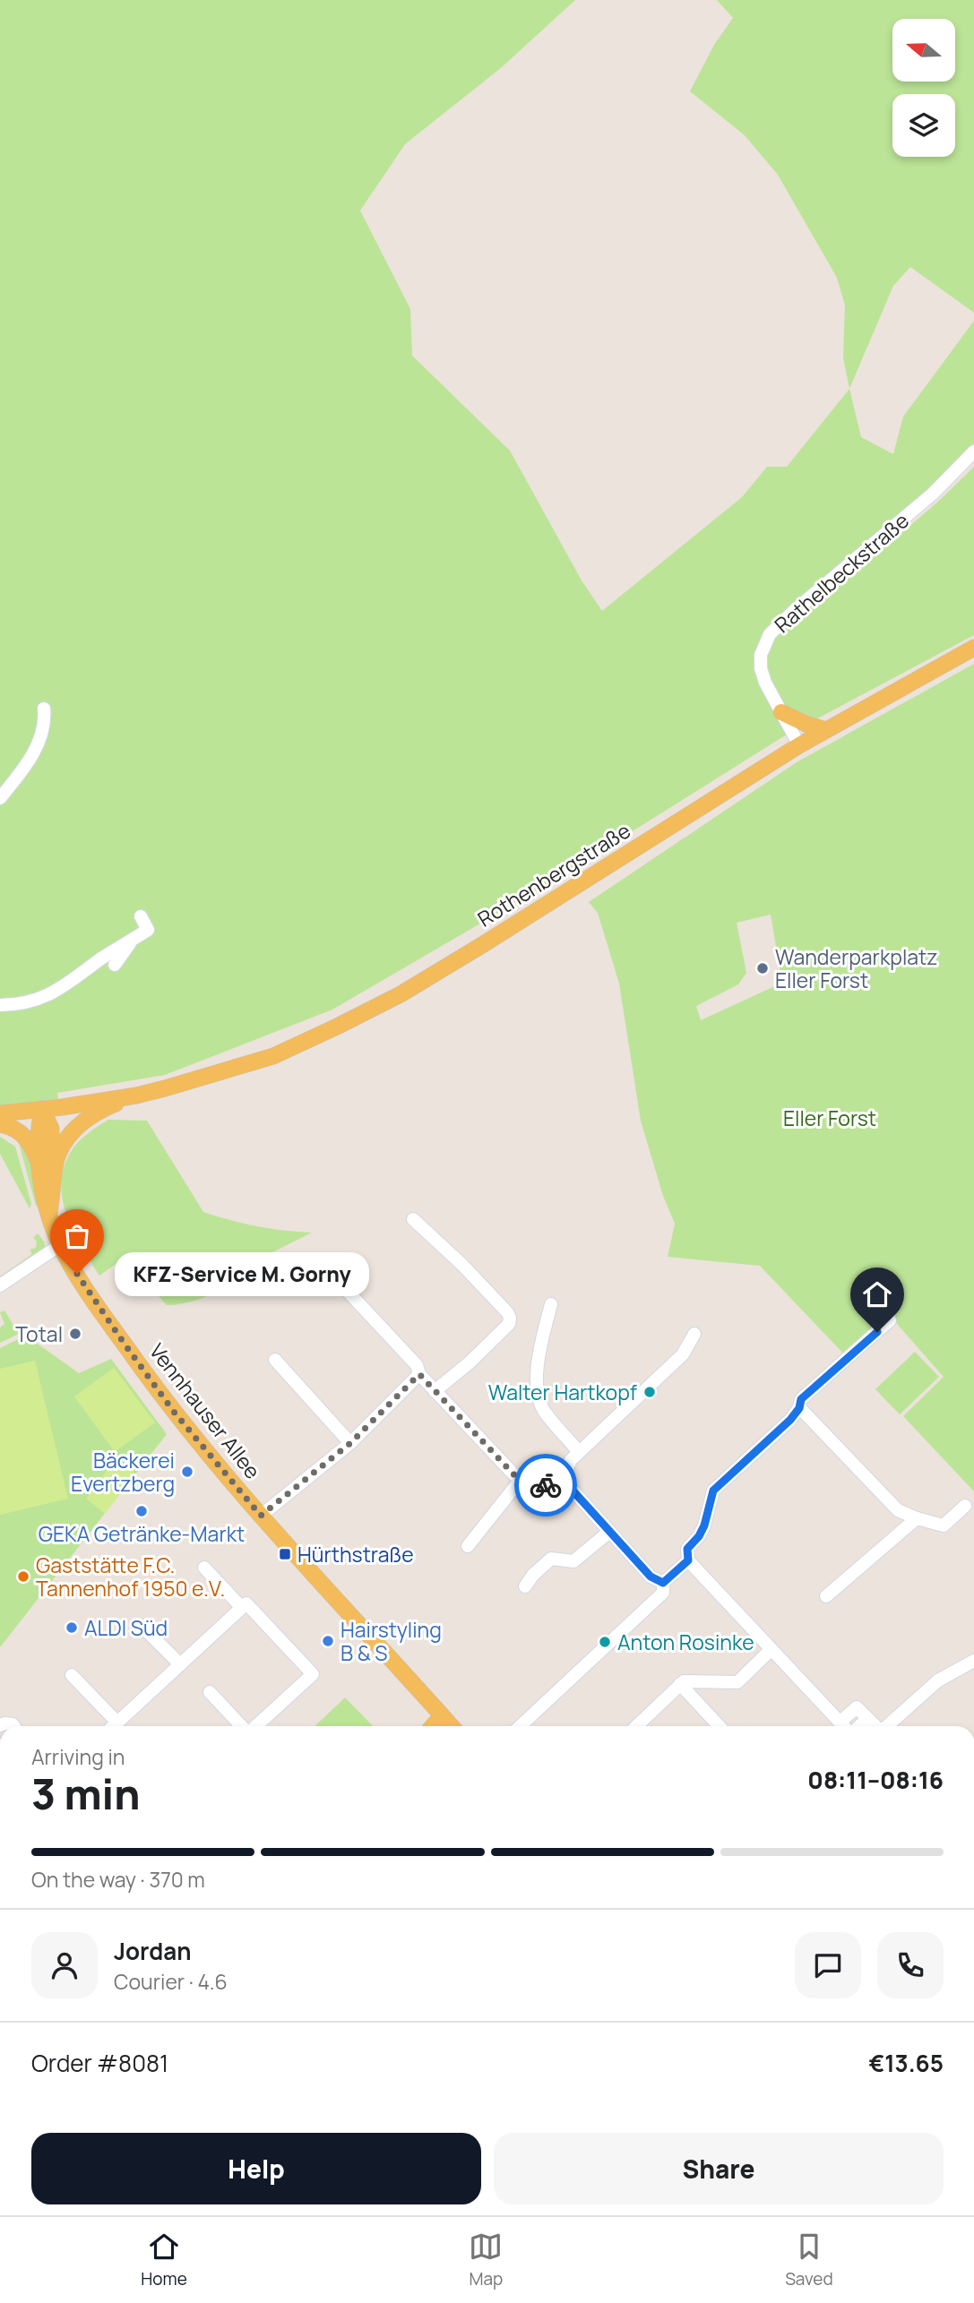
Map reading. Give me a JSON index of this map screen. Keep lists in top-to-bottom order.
{
  "streets": {
    "main road": ["Rothenbergstraße", "Vennhauser Allee"],
    "street": ["Rathelbeckstraße"]
  },
  "crossings": [
    ["Rathelbeckstraße", "Rothenbergstraße"],
    ["Rothenbergstraße", "Vennhauser Allee"]
  ],
  "parks": ["Eller Forst"],
  "places": {
    "other": [
      "Wanderparkplatz Eller Forst",
      "KFZ-Service M. Gorny",
      "Total",
      "Walter Hartkopf",
      "Bäckerei Evertzberg",
      "GEKA Getränke-Markt",
      "Gaststätte F.C. Tannenhof 1950 e.V.",
      "ALDI Süd",
      "Hairstyling B & S",
      "Anton Rosinke"
    ],
    "transit": ["Hürthstraße"]
  },
  "north": "left",
  "page": {
    "bubble": "KFZ-Service M. Gorny",
    "heading": ["3 min", "Arriving in", "08:11–08:16"],
    "panel": [
      "Jordan",
      "Courier · 4.6",
      "Order #8081",
      "€13.65"
    ],
    "bar": "On the way · 370 m",
    "buttons": ["Help", "Share"],
    "tabs": ["Home", "Map", "Saved"]
  }
}
